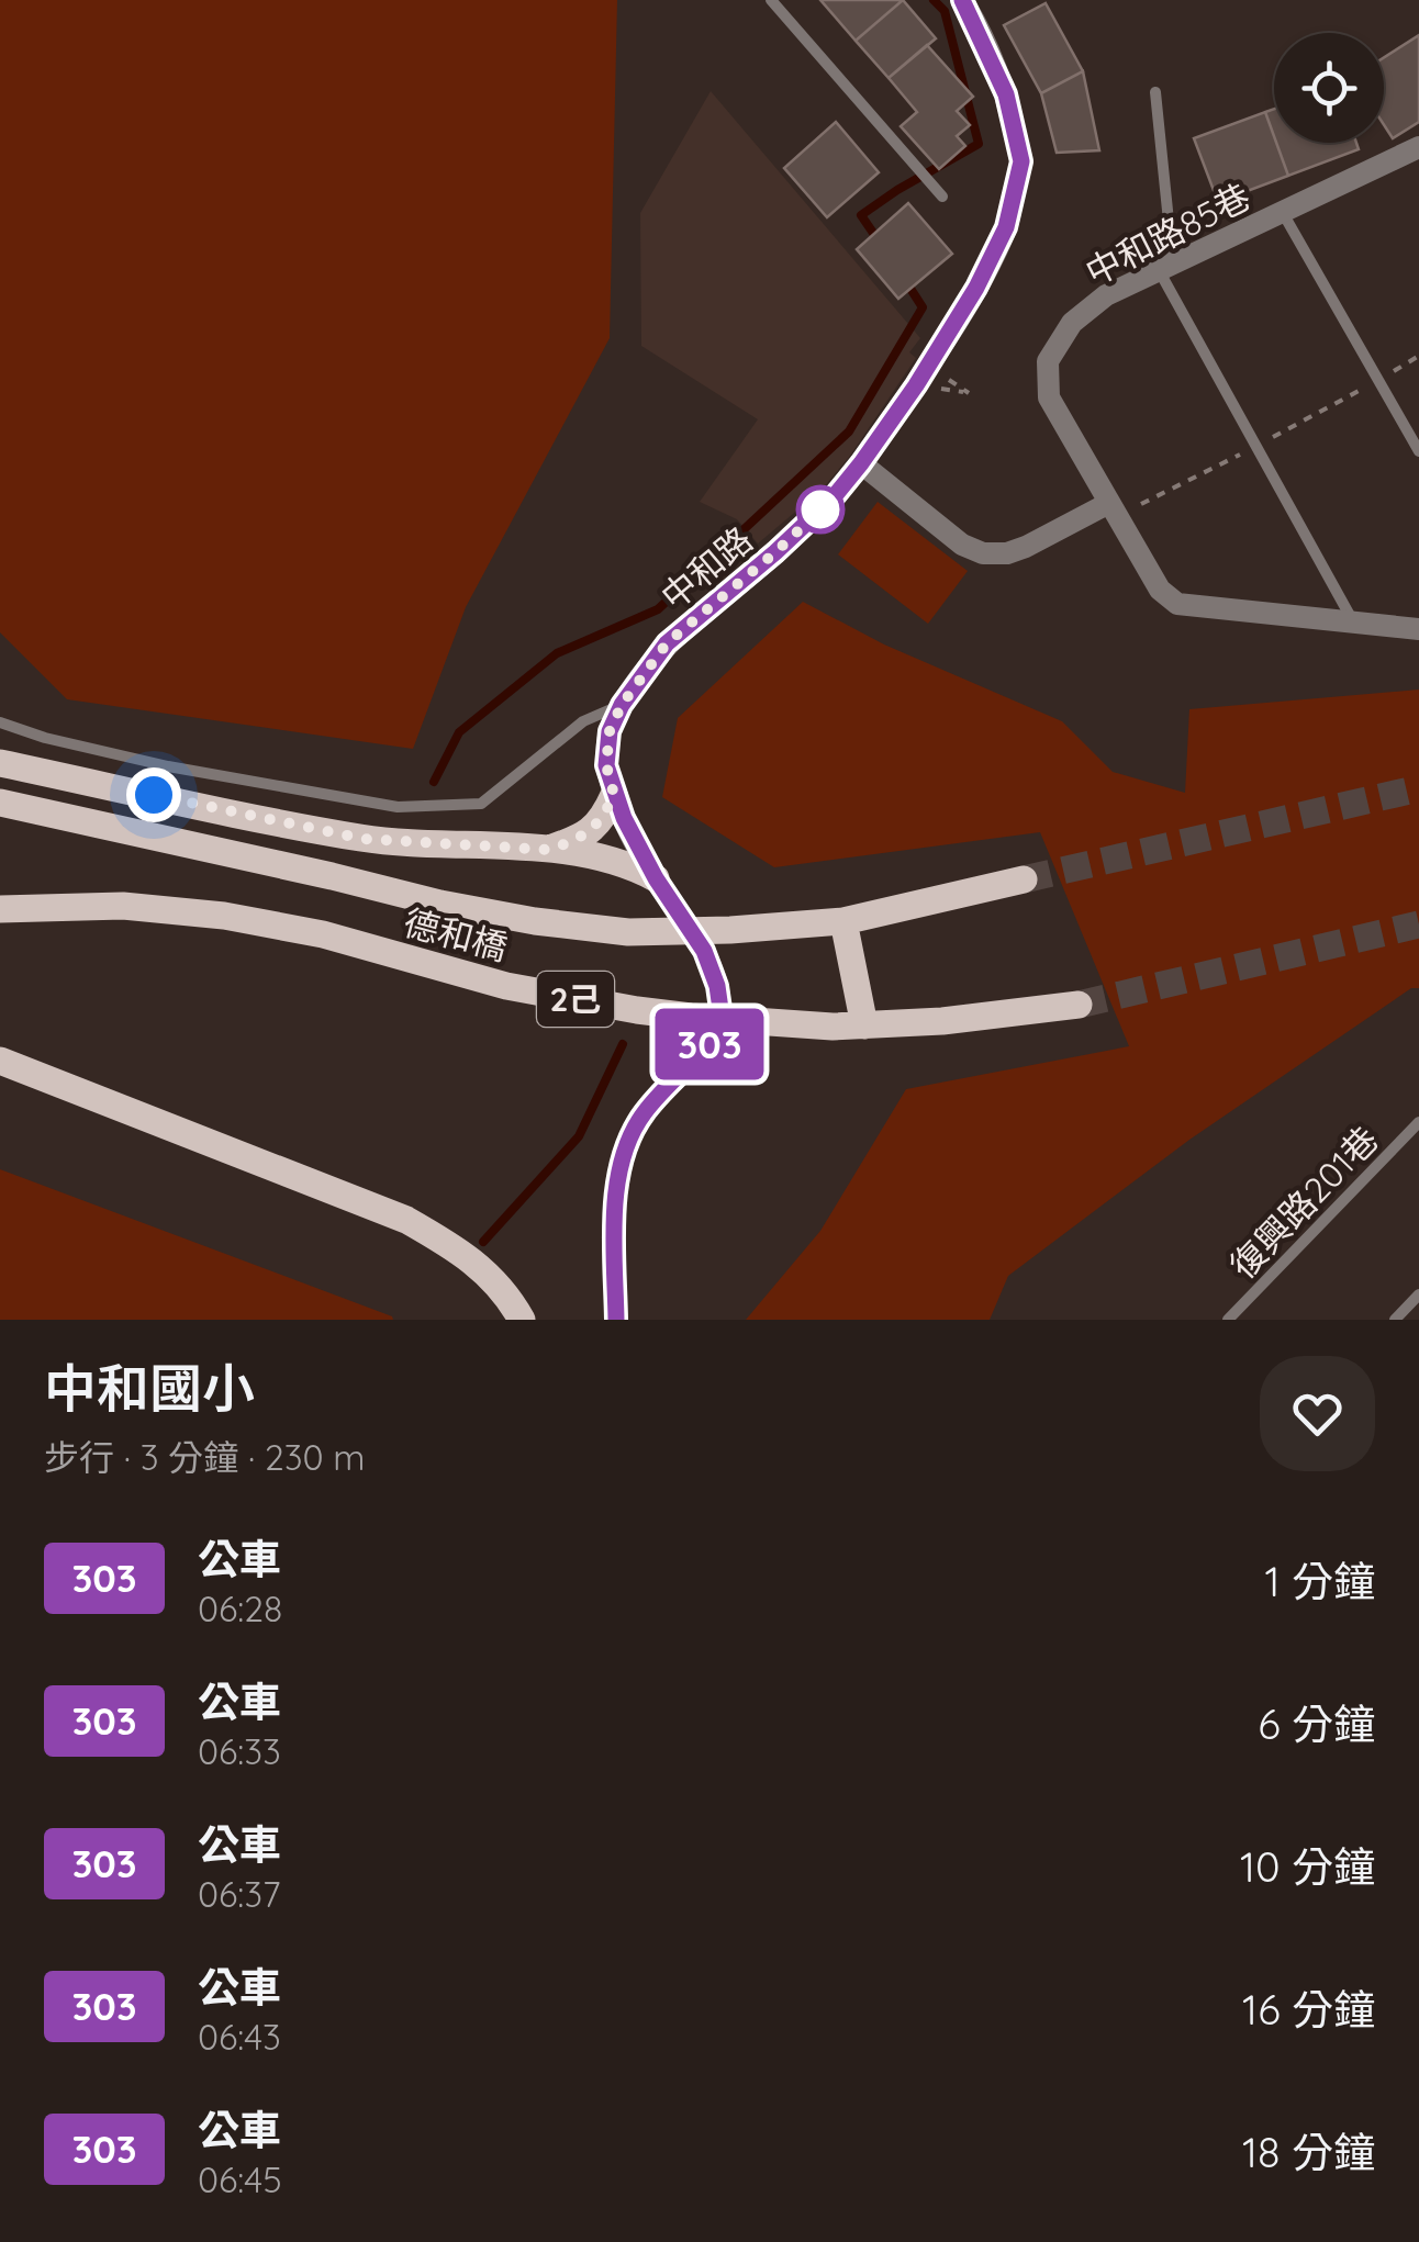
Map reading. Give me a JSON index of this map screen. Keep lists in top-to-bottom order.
{
  "streets": {
    "main road": ["德和橋", "2己"],
    "street": ["中和路85巷", "中和路"],
    "lane": ["復興路201巷"]
  },
  "crossings": [
    ["德和橋", "2己"]
  ],
  "lines": ["bus line 303"],
  "page": {
    "on_map": "303",
    "heading": ["中和國小", "步行 · 3 分鐘 · 230 m"],
    "list": [
      {
        "mark": "303",
        "name": "公車",
        "note": "06:28",
        "value": "1 分鐘"
      },
      {
        "mark": "303",
        "name": "公車",
        "note": "06:33",
        "value": "6 分鐘"
      },
      {
        "mark": "303",
        "name": "公車",
        "note": "06:37",
        "value": "10 分鐘"
      },
      {
        "mark": "303",
        "name": "公車",
        "note": "06:43",
        "value": "16 分鐘"
      },
      {
        "mark": "303",
        "name": "公車",
        "note": "06:45",
        "value": "18 分鐘"
      }
    ]
  }
}
